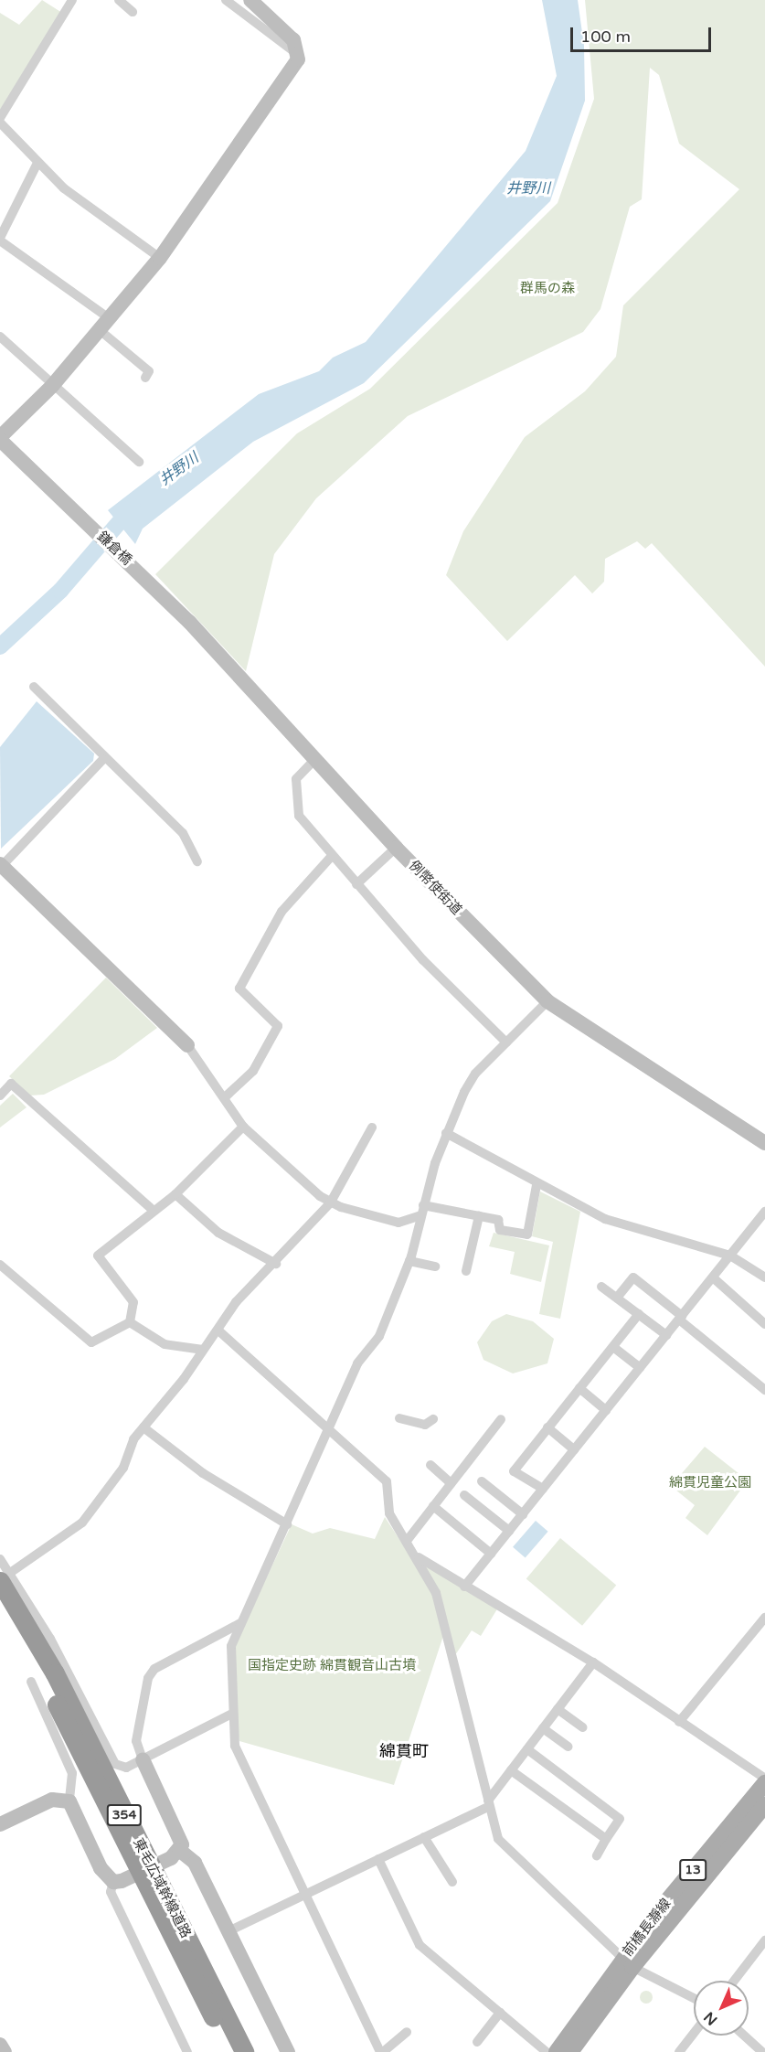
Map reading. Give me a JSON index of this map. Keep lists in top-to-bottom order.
{
  "streets": {
    "highway": ["354", "東毛広域幹線道路"],
    "main road": ["13", "前橋長瀞線"],
    "street": ["鎌倉橋", "例幣使街道"]
  },
  "crossings": [
    ["鎌倉橋", "例幣使街道"]
  ],
  "districts": ["綿貫町"],
  "water": ["井野川"],
  "parks": ["群馬の森", "綿貫児童公園", "国指定史跡 綿貫観音山古墳"],
  "scale_bar": "100 m",
  "north": "bottom left"
}
